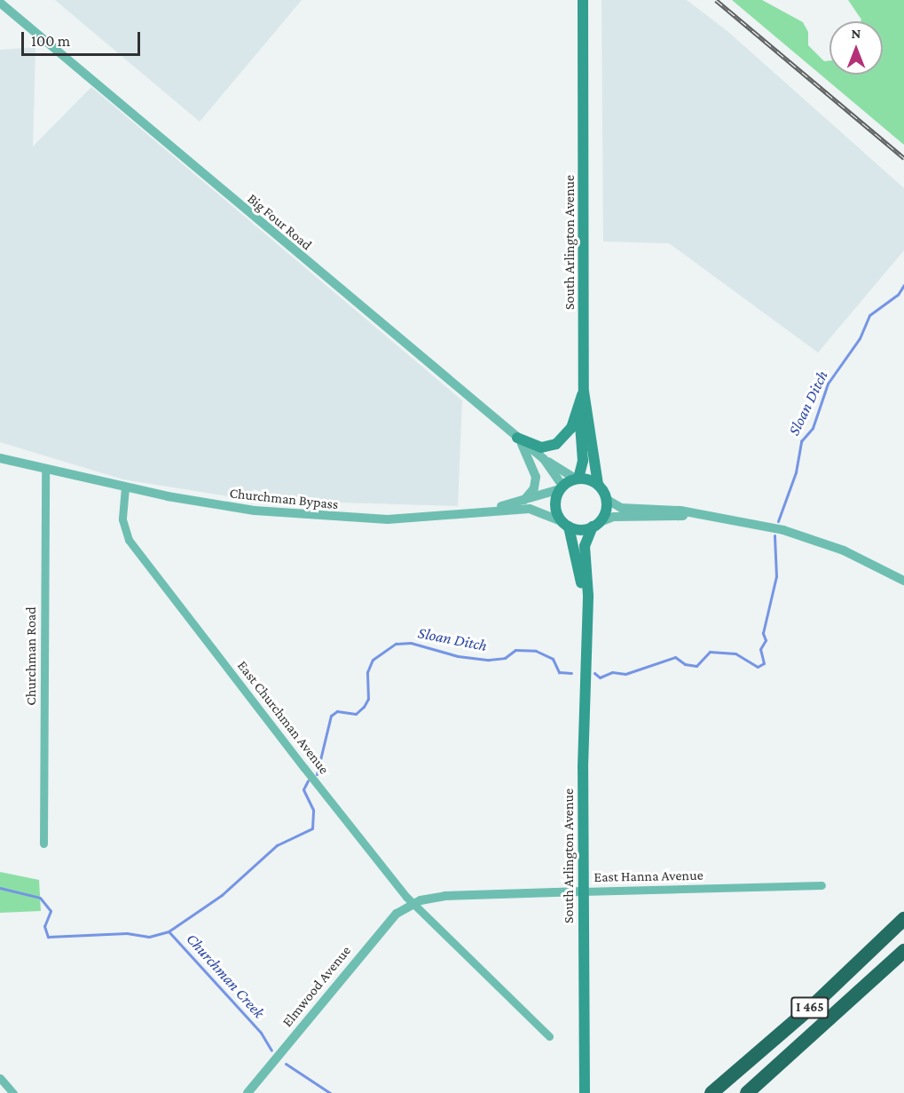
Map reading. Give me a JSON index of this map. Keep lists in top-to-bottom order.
{
  "streets": {
    "highway": ["I 465"],
    "main road": ["South Arlington Avenue"],
    "street": [
      "Big Four Road",
      "Churchman Bypass",
      "Churchman Road",
      "East Churchman Avenue",
      "East Hanna Avenue",
      "Elmwood Avenue"
    ]
  },
  "crossings": [
    ["Big Four Road", "South Arlington Avenue"],
    ["Big Four Road", "Churchman Bypass"],
    ["South Arlington Avenue", "Churchman Bypass"],
    ["South Arlington Avenue", "East Hanna Avenue"],
    ["Churchman Bypass", "East Churchman Avenue"],
    ["East Churchman Avenue", "East Hanna Avenue"],
    ["East Churchman Avenue", "Elmwood Avenue"],
    ["East Hanna Avenue", "Elmwood Avenue"]
  ],
  "water": ["Sloan Ditch", "Churchman Creek"],
  "scale_bar": "100 m",
  "north": "top"
}
